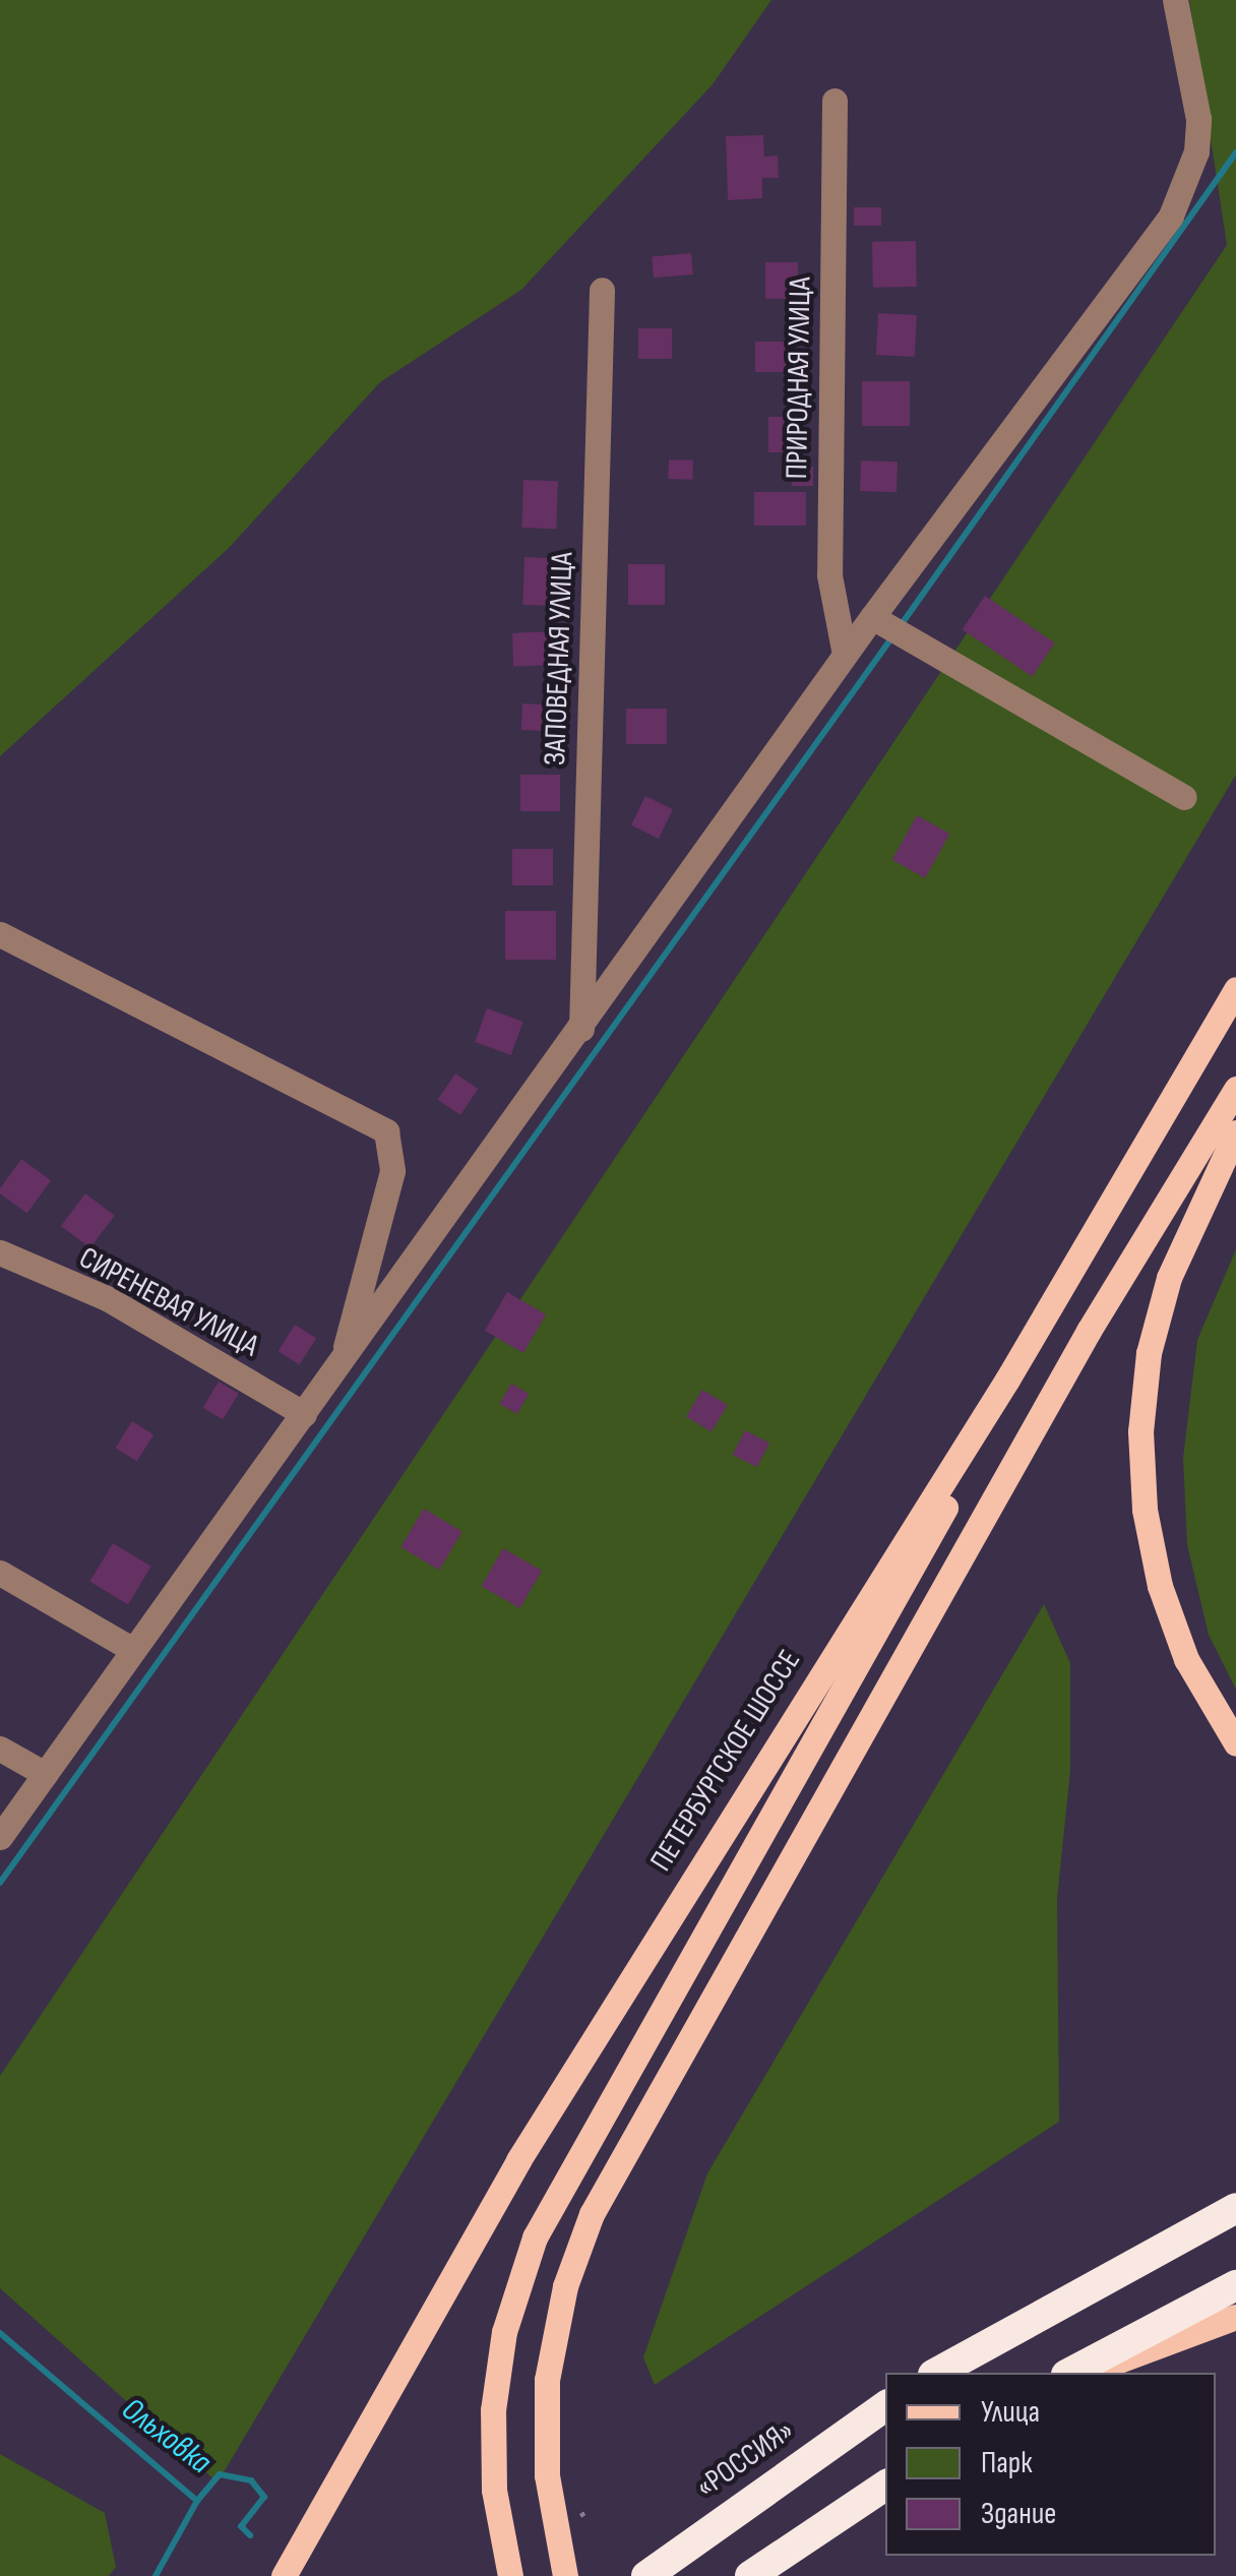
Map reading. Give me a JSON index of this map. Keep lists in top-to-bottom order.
{
  "streets": {
    "highway": ["«РОССИЯ»"],
    "main road": ["ПЕТЕРБУРГСКОЕ ШОССЕ"],
    "street": ["ПРИРОДНАЯ УЛИЦА", "ЗАПОВЕДНАЯ УЛИЦА", "СИРЕНЕВАЯ УЛИЦА"]
  },
  "water": ["Ольховка"],
  "legend": ["Улица", "Парк", "Здание"]
}
